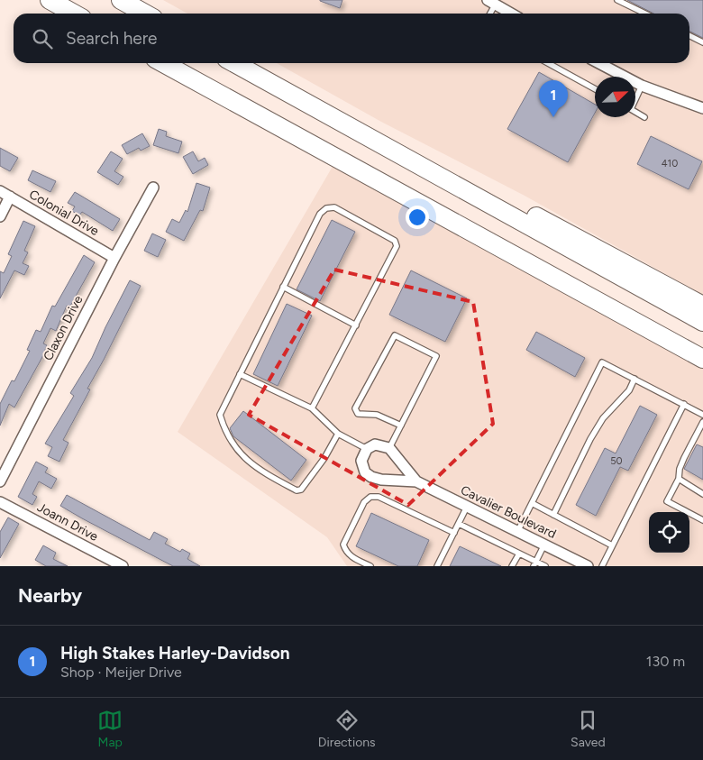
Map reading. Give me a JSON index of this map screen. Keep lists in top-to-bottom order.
{
  "streets": {
    "street": [
      "Colonial Drive",
      "Claxon Drive",
      "Cavalier Boulevard",
      "Joann Drive"
    ]
  },
  "crossings": [
    ["Colonial Drive", "Claxon Drive"]
  ],
  "house_numbers": ["410", "50"],
  "north": "top right",
  "page": {
    "search": "Search here",
    "pins": "1",
    "heading": "Nearby",
    "list": [
      {
        "mark": "1",
        "name": "High Stakes Harley-Davidson",
        "note": "Shop · Meijer Drive",
        "value": "130 m"
      }
    ],
    "nav": ["Map", "Directions", "Saved"]
  }
}
